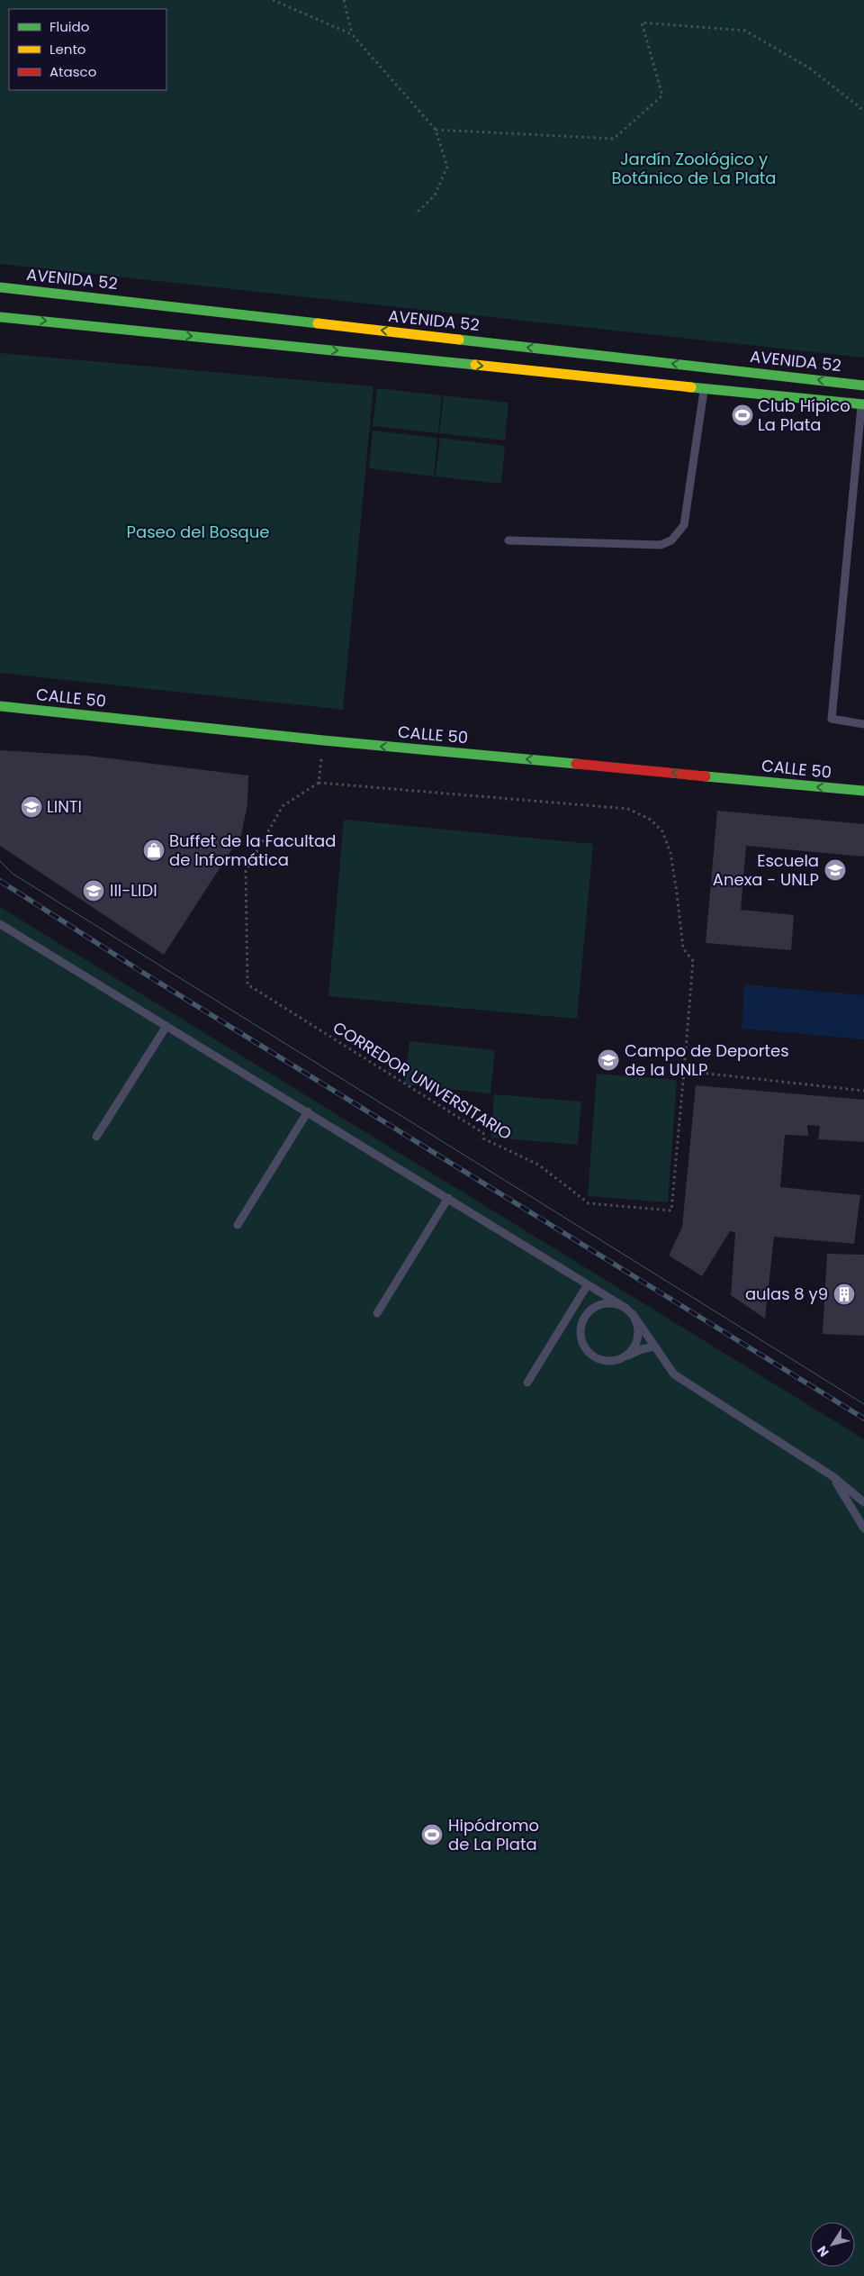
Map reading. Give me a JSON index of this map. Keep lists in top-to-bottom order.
{
  "streets": {
    "main road": ["AVENIDA 52", "CALLE 50"],
    "path": ["CORREDOR UNIVERSITARIO"]
  },
  "one_way": ["CALLE 50"],
  "parks": ["Jardín Zoológico y Botánico de La Plata", "Paseo del Bosque"],
  "places": {
    "sports": ["Club Hípico La Plata", "Hipódromo de La Plata"],
    "school or university": [
      "LINTI",
      "Escuela Anexa - UNLP",
      "III-LIDI",
      "Campo de Deportes de la UNLP"
    ],
    "shop": ["Buffet de la Facultad de Informática"],
    "building": ["aulas 8 y9"]
  },
  "legend": ["Fluido", "Lento", "Atasco"],
  "north": "bottom left"
}
